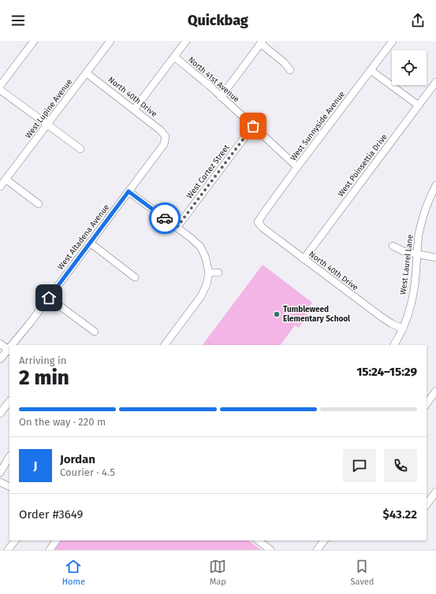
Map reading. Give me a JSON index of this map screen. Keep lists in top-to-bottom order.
{
  "streets": {
    "street": [
      "North 41st Avenue",
      "North 40th Drive",
      "West Lupine Avenue",
      "West Sunnyside Avenue",
      "West Poinsettia Drive",
      "West Cortez Street",
      "West Altadena Avenue",
      "West Laurel Lane"
    ]
  },
  "crossings": [
    ["North 41st Avenue", "West Sunnyside Avenue"],
    ["North 41st Avenue", "West Cortez Street"],
    ["North 40th Drive", "West Lupine Avenue"],
    ["North 40th Drive", "West Sunnyside Avenue"],
    ["North 40th Drive", "West Poinsettia Drive"],
    ["North 40th Drive", "West Altadena Avenue"],
    ["North 40th Drive", "West Laurel Lane"]
  ],
  "places": ["Tumbleweed Elementary School"],
  "page": {
    "header": "Quickbag",
    "heading": ["2 min", "Arriving in", "15:24–15:29"],
    "panel": [
      "Jordan",
      "Courier · 4.5",
      "Order #3649",
      "$43.22"
    ],
    "bar": "On the way · 220 m",
    "round": "J",
    "tabs": ["Home", "Map", "Saved"]
  }
}
